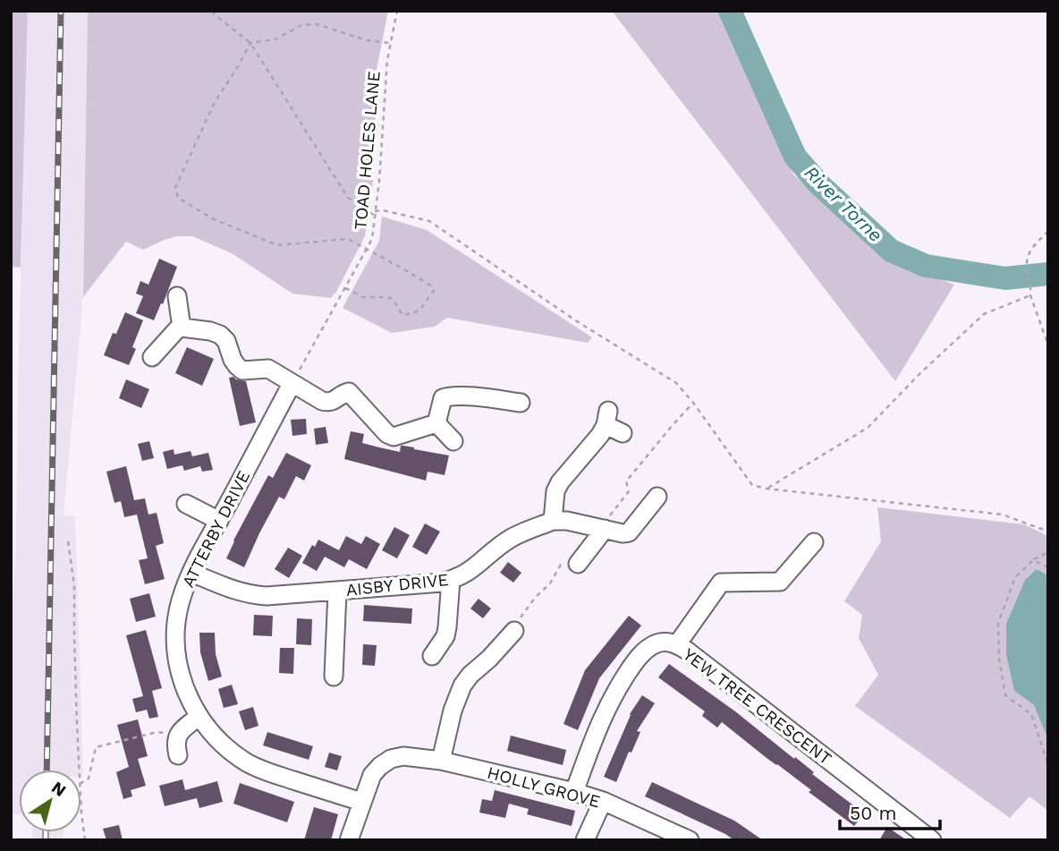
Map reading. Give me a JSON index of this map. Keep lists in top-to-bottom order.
{
  "streets": {
    "street": [
      "ATTERBY DRIVE",
      "AISBY DRIVE",
      "YEW TREE CRESCENT",
      "HOLLY GROVE"
    ],
    "path": ["TOAD HOLES LANE"]
  },
  "crossings": [
    ["TOAD HOLES LANE", "ATTERBY DRIVE"],
    ["ATTERBY DRIVE", "AISBY DRIVE"],
    ["ATTERBY DRIVE", "HOLLY GROVE"],
    ["YEW TREE CRESCENT", "HOLLY GROVE"]
  ],
  "water": ["River Torne"],
  "scale_bar": "50 m",
  "north": "top right"
}
